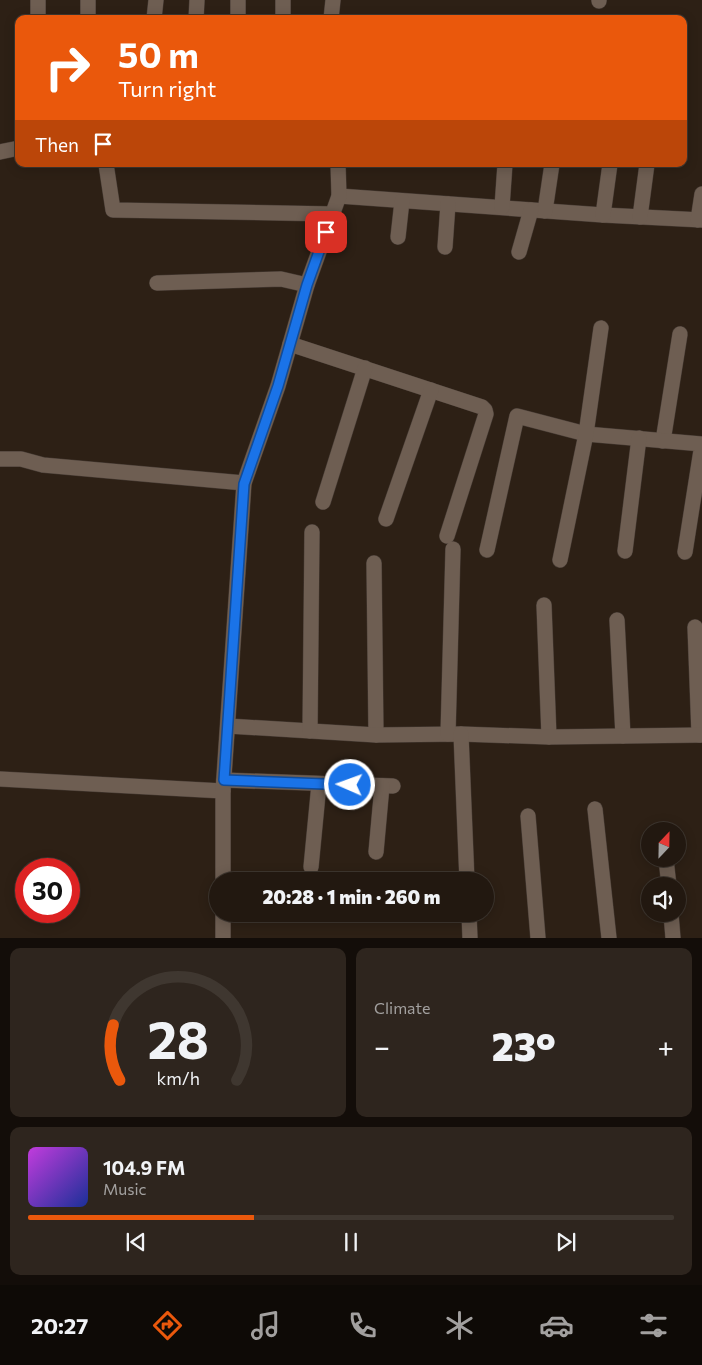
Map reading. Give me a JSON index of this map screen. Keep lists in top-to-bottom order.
{
  "north": "top",
  "page": {
    "turn": ["50 m", "Turn right"],
    "then": "Then",
    "limit": "30",
    "trip": "20:28 · 1 min · 260 m",
    "tile": "Climate",
    "heat": ["−", "23°", "+"],
    "song": ["104.9 FM", "Music"],
    "tabs": "20:27",
    "gauge": ["28", "km/h"]
  }
}
